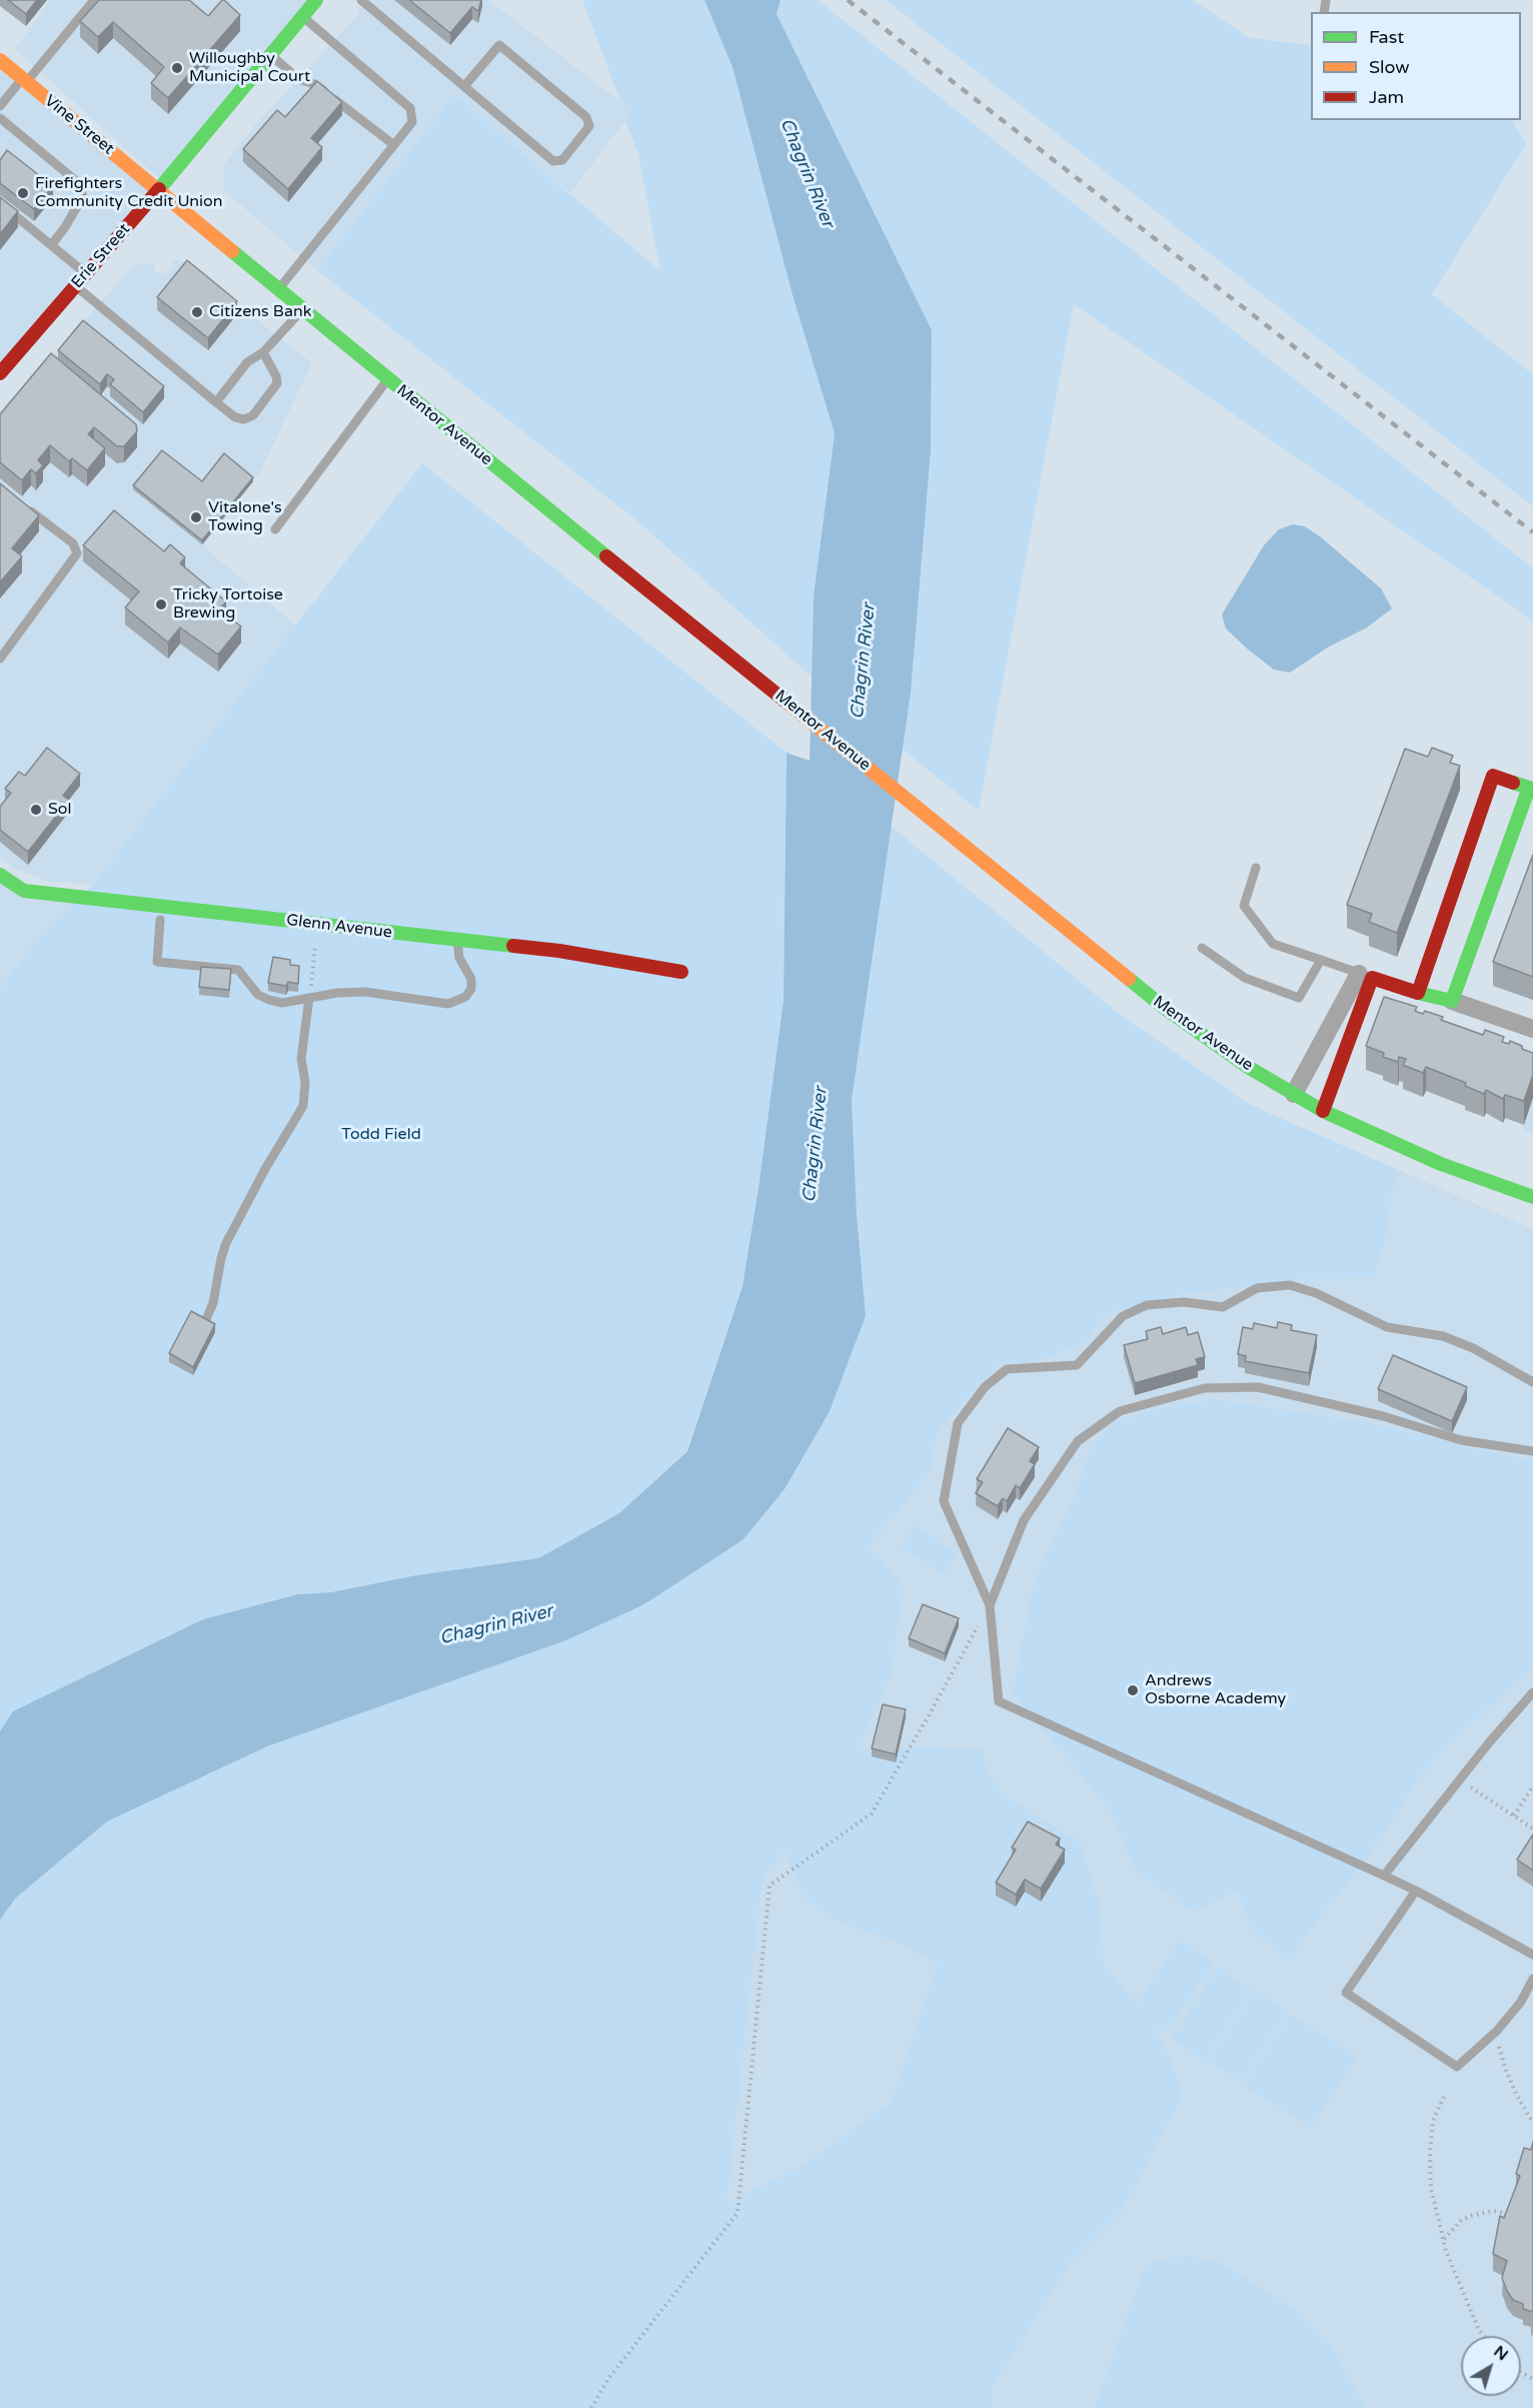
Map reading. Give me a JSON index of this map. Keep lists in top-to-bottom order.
{
  "streets": {
    "main road": [
      "Vine Street",
      "Erie Street",
      "Mentor Avenue",
      "Glenn Avenue"
    ]
  },
  "crossings": [
    ["Vine Street", "Erie Street"],
    ["Vine Street", "Mentor Avenue"],
    ["Erie Street", "Mentor Avenue"]
  ],
  "water": ["Chagrin River"],
  "parks": ["Todd Field"],
  "places": [
    "Willoughby Municipal Court",
    "Firefighters Community Credit Union",
    "Citizens Bank",
    "Vitalone's Towing",
    "Tricky Tortoise Brewing",
    "Sol",
    "Andrews Osborne Academy"
  ],
  "legend": ["Fast", "Slow", "Jam"],
  "north": "top right"
}
